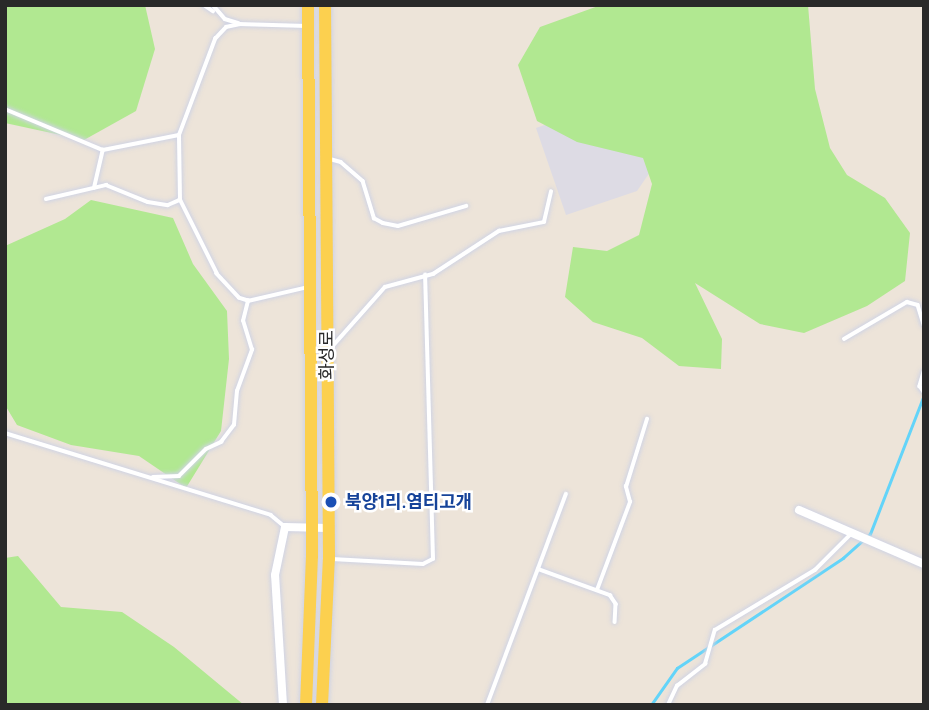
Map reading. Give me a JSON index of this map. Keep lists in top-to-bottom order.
{
  "streets": {
    "main road": ["화성로"]
  },
  "places": ["북양1리.염티고개"]
}
